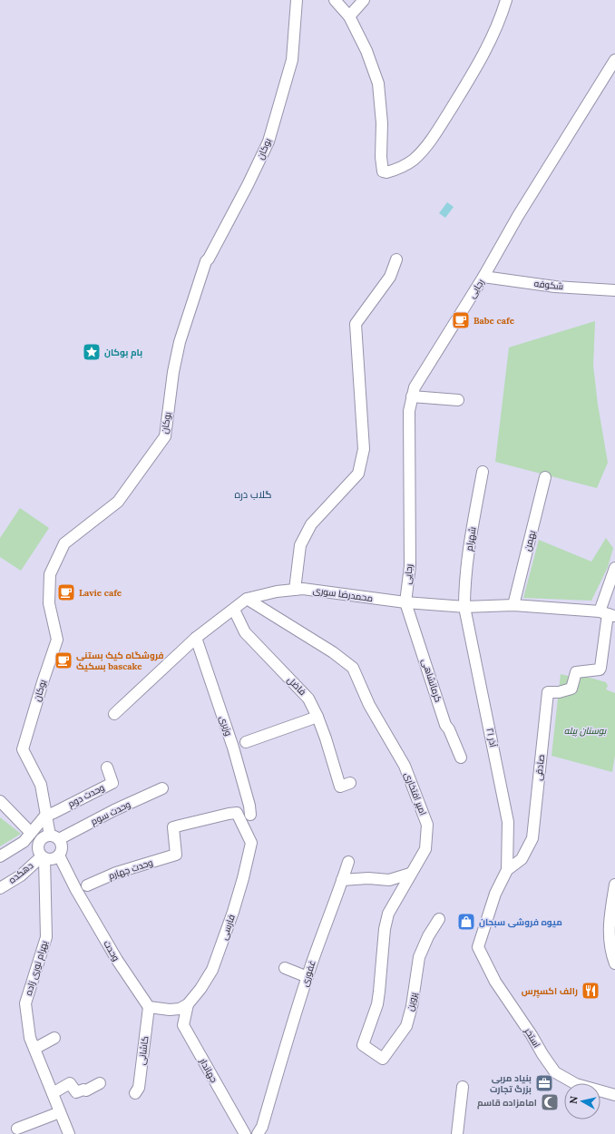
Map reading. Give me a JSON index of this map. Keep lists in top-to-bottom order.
{
  "streets": {
    "street": [
      "بوکان",
      "شکوفه",
      "رجایی",
      "شهرام",
      "بهمن",
      "محمدرضا سوری",
      "کرمانشاهی",
      "فاضل",
      "وزیری",
      "۲۱ آذر",
      "صادقی",
      "امیر افتخاری",
      "وحدت دوم",
      "وحدت سوم",
      "وحدت چهارم",
      "دهکده",
      "فارسی",
      "وحدت",
      "بهرام نوری زاده",
      "غفوری",
      "پروین",
      "استخر",
      "کاشانی",
      "جهاندار"
    ]
  },
  "crossings": [
    ["بوکان", "وحدت دوم"],
    ["بوکان", "وحدت سوم"],
    ["بوکان", "دهکده"],
    ["بوکان", "وحدت"],
    ["بوکان", "بهرام نوری زاده"],
    ["شکوفه", "رجایی"],
    ["رجایی", "محمدرضا سوری"],
    ["رجایی", "کرمانشاهی"],
    ["شهرام", "محمدرضا سوری"],
    ["شهرام", "۲۱ آذر"],
    ["بهمن", "محمدرضا سوری"],
    ["محمدرضا سوری", "کرمانشاهی"],
    ["محمدرضا سوری", "فاضل"],
    ["محمدرضا سوری", "وزیری"],
    ["محمدرضا سوری", "۲۱ آذر"],
    ["محمدرضا سوری", "صادقی"],
    ["محمدرضا سوری", "امیر افتخاری"],
    ["۲۱ آذر", "صادقی"],
    ["صادقی", "استخر"],
    ["امیر افتخاری", "پروین"],
    ["وحدت سوم", "دهکده"],
    ["وحدت سوم", "وحدت"],
    ["وحدت سوم", "بهرام نوری زاده"],
    ["وحدت چهارم", "فارسی"],
    ["دهکده", "وحدت"],
    ["دهکده", "بهرام نوری زاده"],
    ["فارسی", "جهاندار"],
    ["وحدت", "بهرام نوری زاده"],
    ["وحدت", "کاشانی"]
  ],
  "districts": ["گلاب دره"],
  "parks": ["بوستان پیله"],
  "places": {
    "cafe": ["Babe cafe", "Lavie cafe", "فروشگاه کیک بستنی بسکیک bascake"],
    "place": ["بام بوکان"],
    "shop": ["میوه فروشی سبحان"],
    "restaurant": ["رالف اکسپرس"],
    "office": ["بنیاد مربی بزرگ تجارت"],
    "mosque": ["امامزاده قاسم"]
  },
  "north": "left"
}
